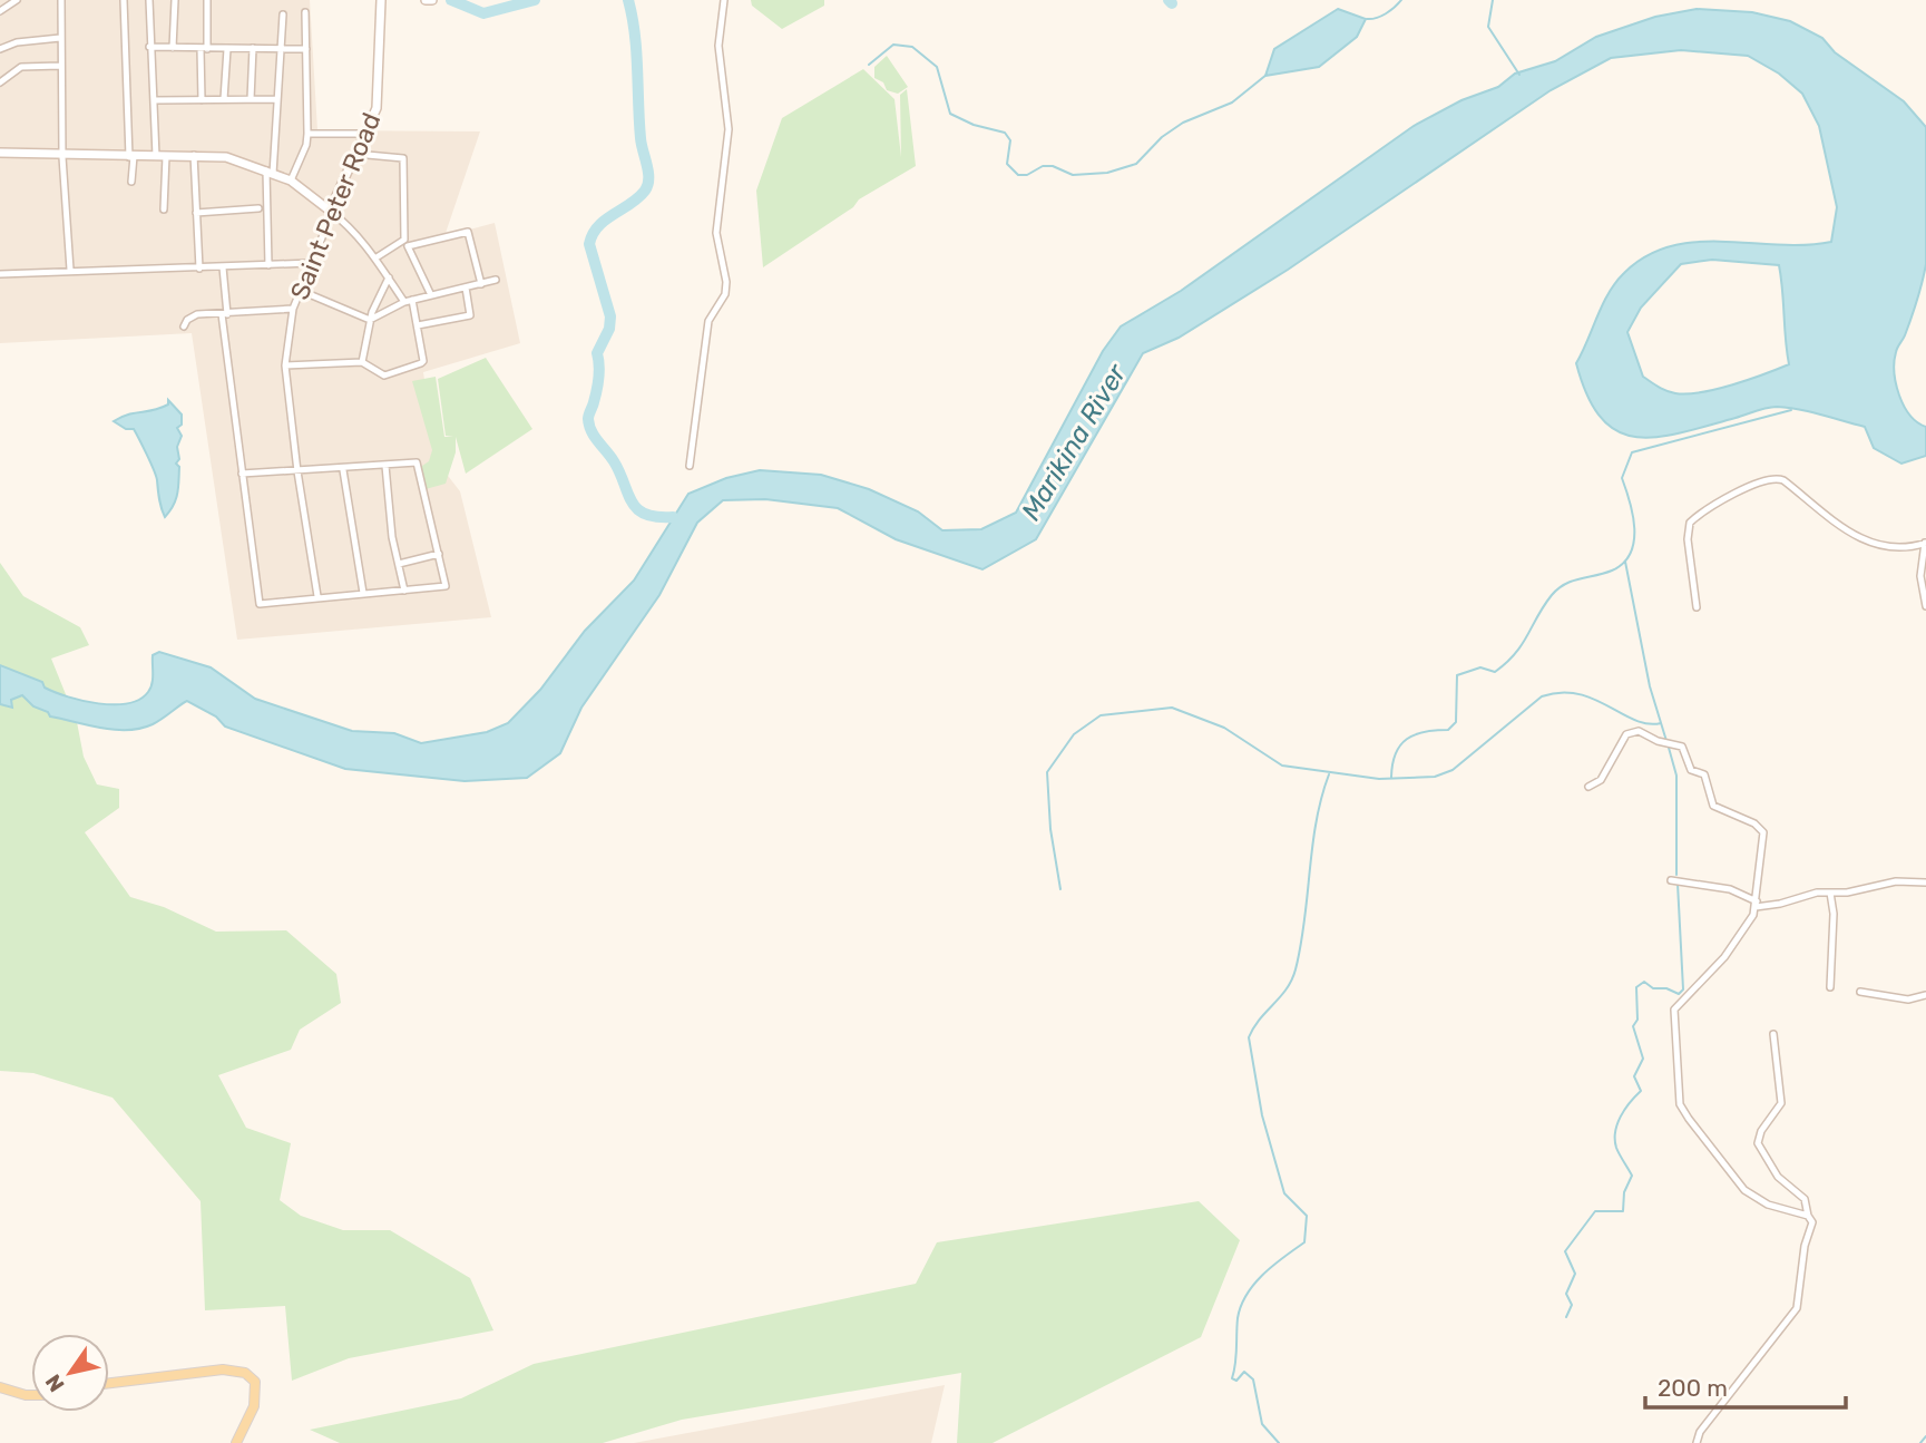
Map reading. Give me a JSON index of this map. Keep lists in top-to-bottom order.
{
  "streets": {
    "street": ["Saint Peter Road"]
  },
  "water": ["Marikina River"],
  "scale_bar": "200 m",
  "north": "bottom left"
}
